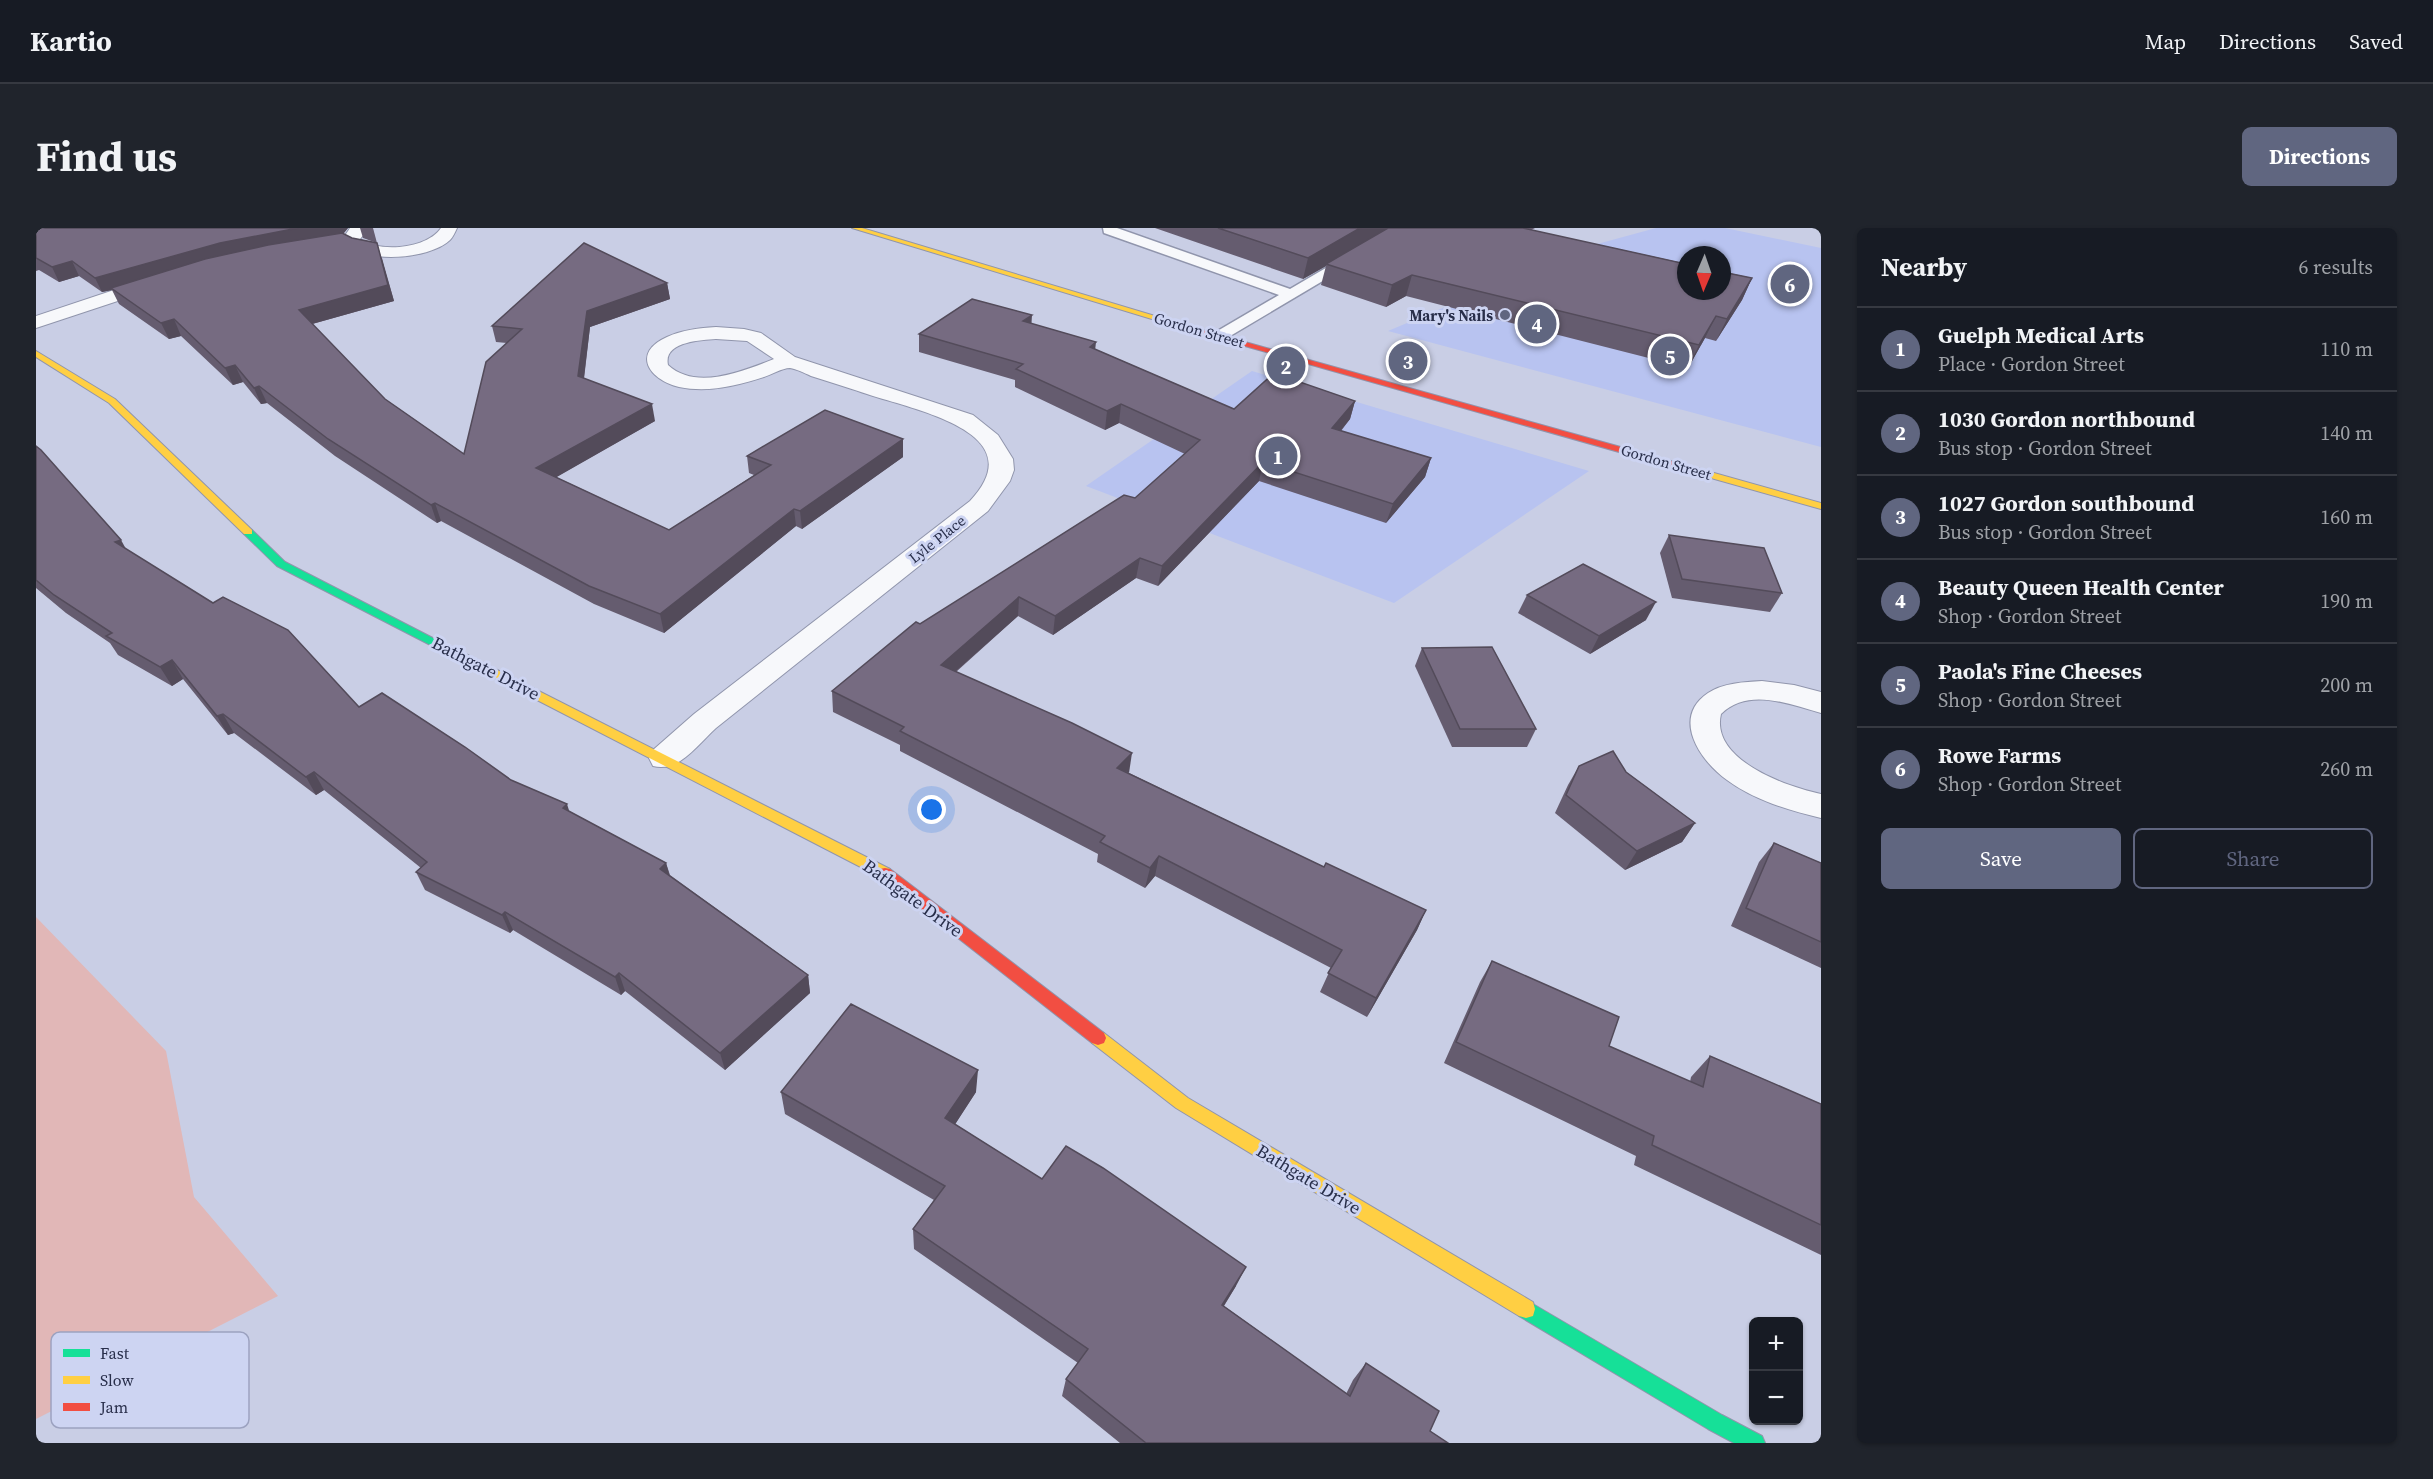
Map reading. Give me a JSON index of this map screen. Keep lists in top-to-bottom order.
{
  "streets": {
    "street": ["Gordon Street", "Lyle Place", "Bathgate Drive"]
  },
  "crossings": [
    ["Lyle Place", "Bathgate Drive"]
  ],
  "places": ["Mary's Nails"],
  "legend": ["Fast", "Slow", "Jam"],
  "north": "bottom",
  "page": {
    "header": "Kartio",
    "nav": ["Map", "Directions", "Saved"],
    "title": "Find us",
    "buttons": [
      "Directions",
      ["Save", "Share"]
    ],
    "heading": ["Nearby", "6 results"],
    "pins": [
      "6",
      "4",
      "5",
      "3",
      "2",
      "1"
    ],
    "list": [
      {
        "mark": "1",
        "name": "Guelph Medical Arts",
        "note": "Place · Gordon Street",
        "value": "110 m"
      },
      {
        "mark": "2",
        "name": "1030 Gordon northbound",
        "note": "Bus stop · Gordon Street",
        "value": "140 m"
      },
      {
        "mark": "3",
        "name": "1027 Gordon southbound",
        "note": "Bus stop · Gordon Street",
        "value": "160 m"
      },
      {
        "mark": "4",
        "name": "Beauty Queen Health Center",
        "note": "Shop · Gordon Street",
        "value": "190 m"
      },
      {
        "mark": "5",
        "name": "Paola's Fine Cheeses",
        "note": "Shop · Gordon Street",
        "value": "200 m"
      },
      {
        "mark": "6",
        "name": "Rowe Farms",
        "note": "Shop · Gordon Street",
        "value": "260 m"
      }
    ],
    "map_buttons": ["+", "−"]
  }
}
